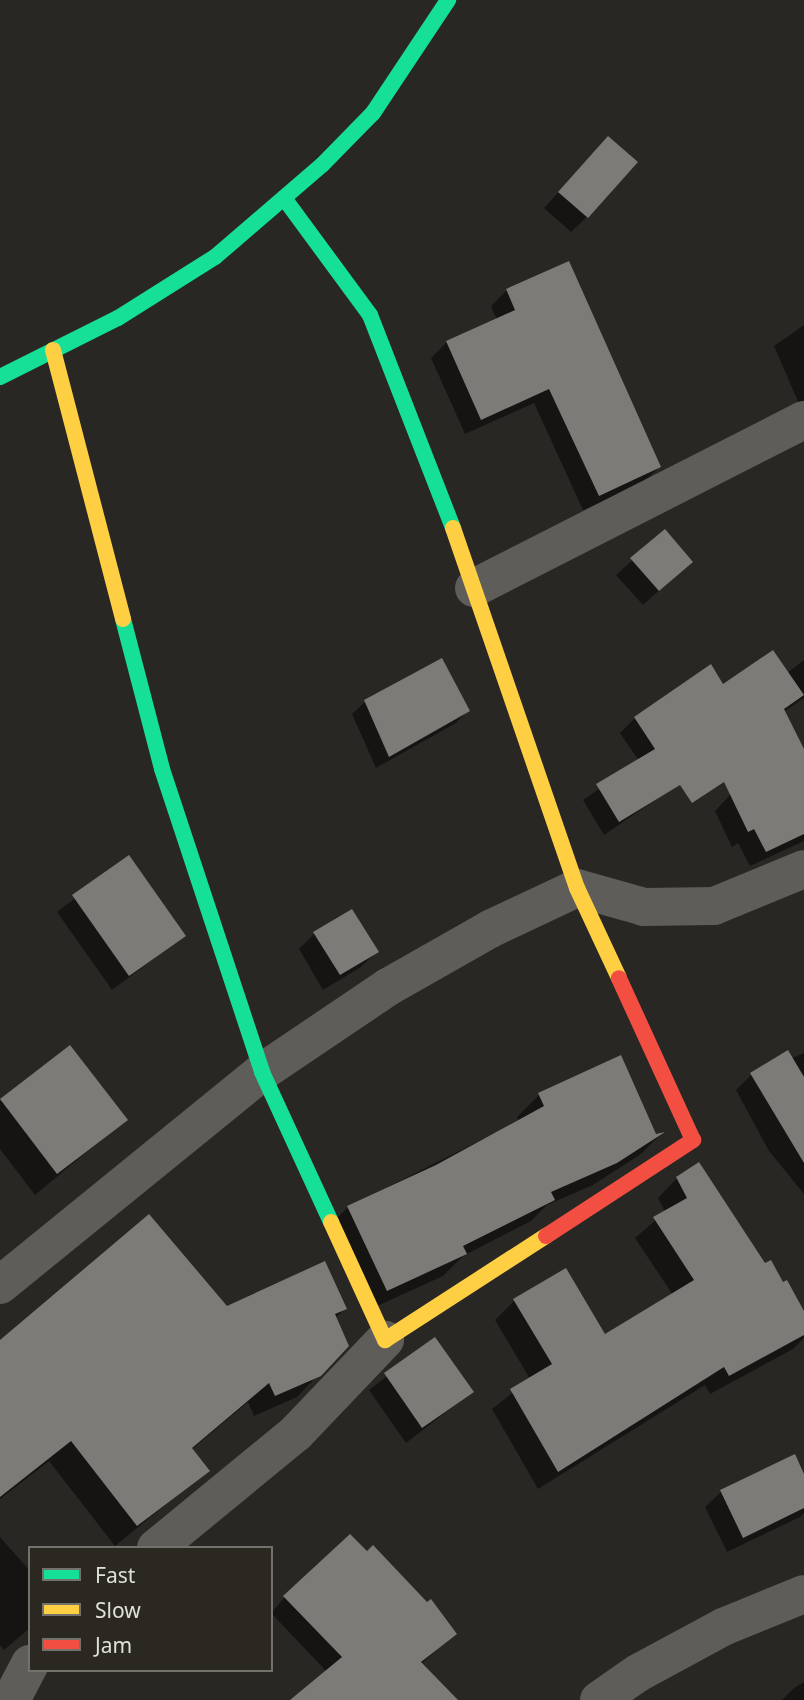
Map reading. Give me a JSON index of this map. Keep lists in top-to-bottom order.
{
  "legend": ["Fast", "Slow", "Jam"]
}
